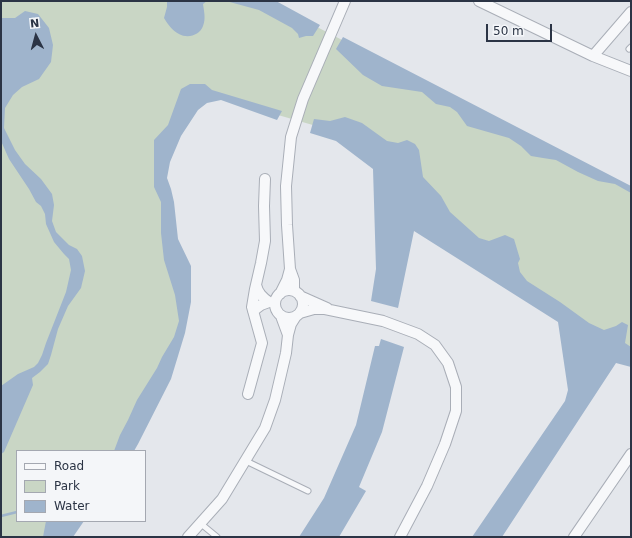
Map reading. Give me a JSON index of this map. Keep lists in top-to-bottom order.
{
  "legend": ["Road", "Park", "Water"],
  "scale_bar": "50 m",
  "north": "top"
}
